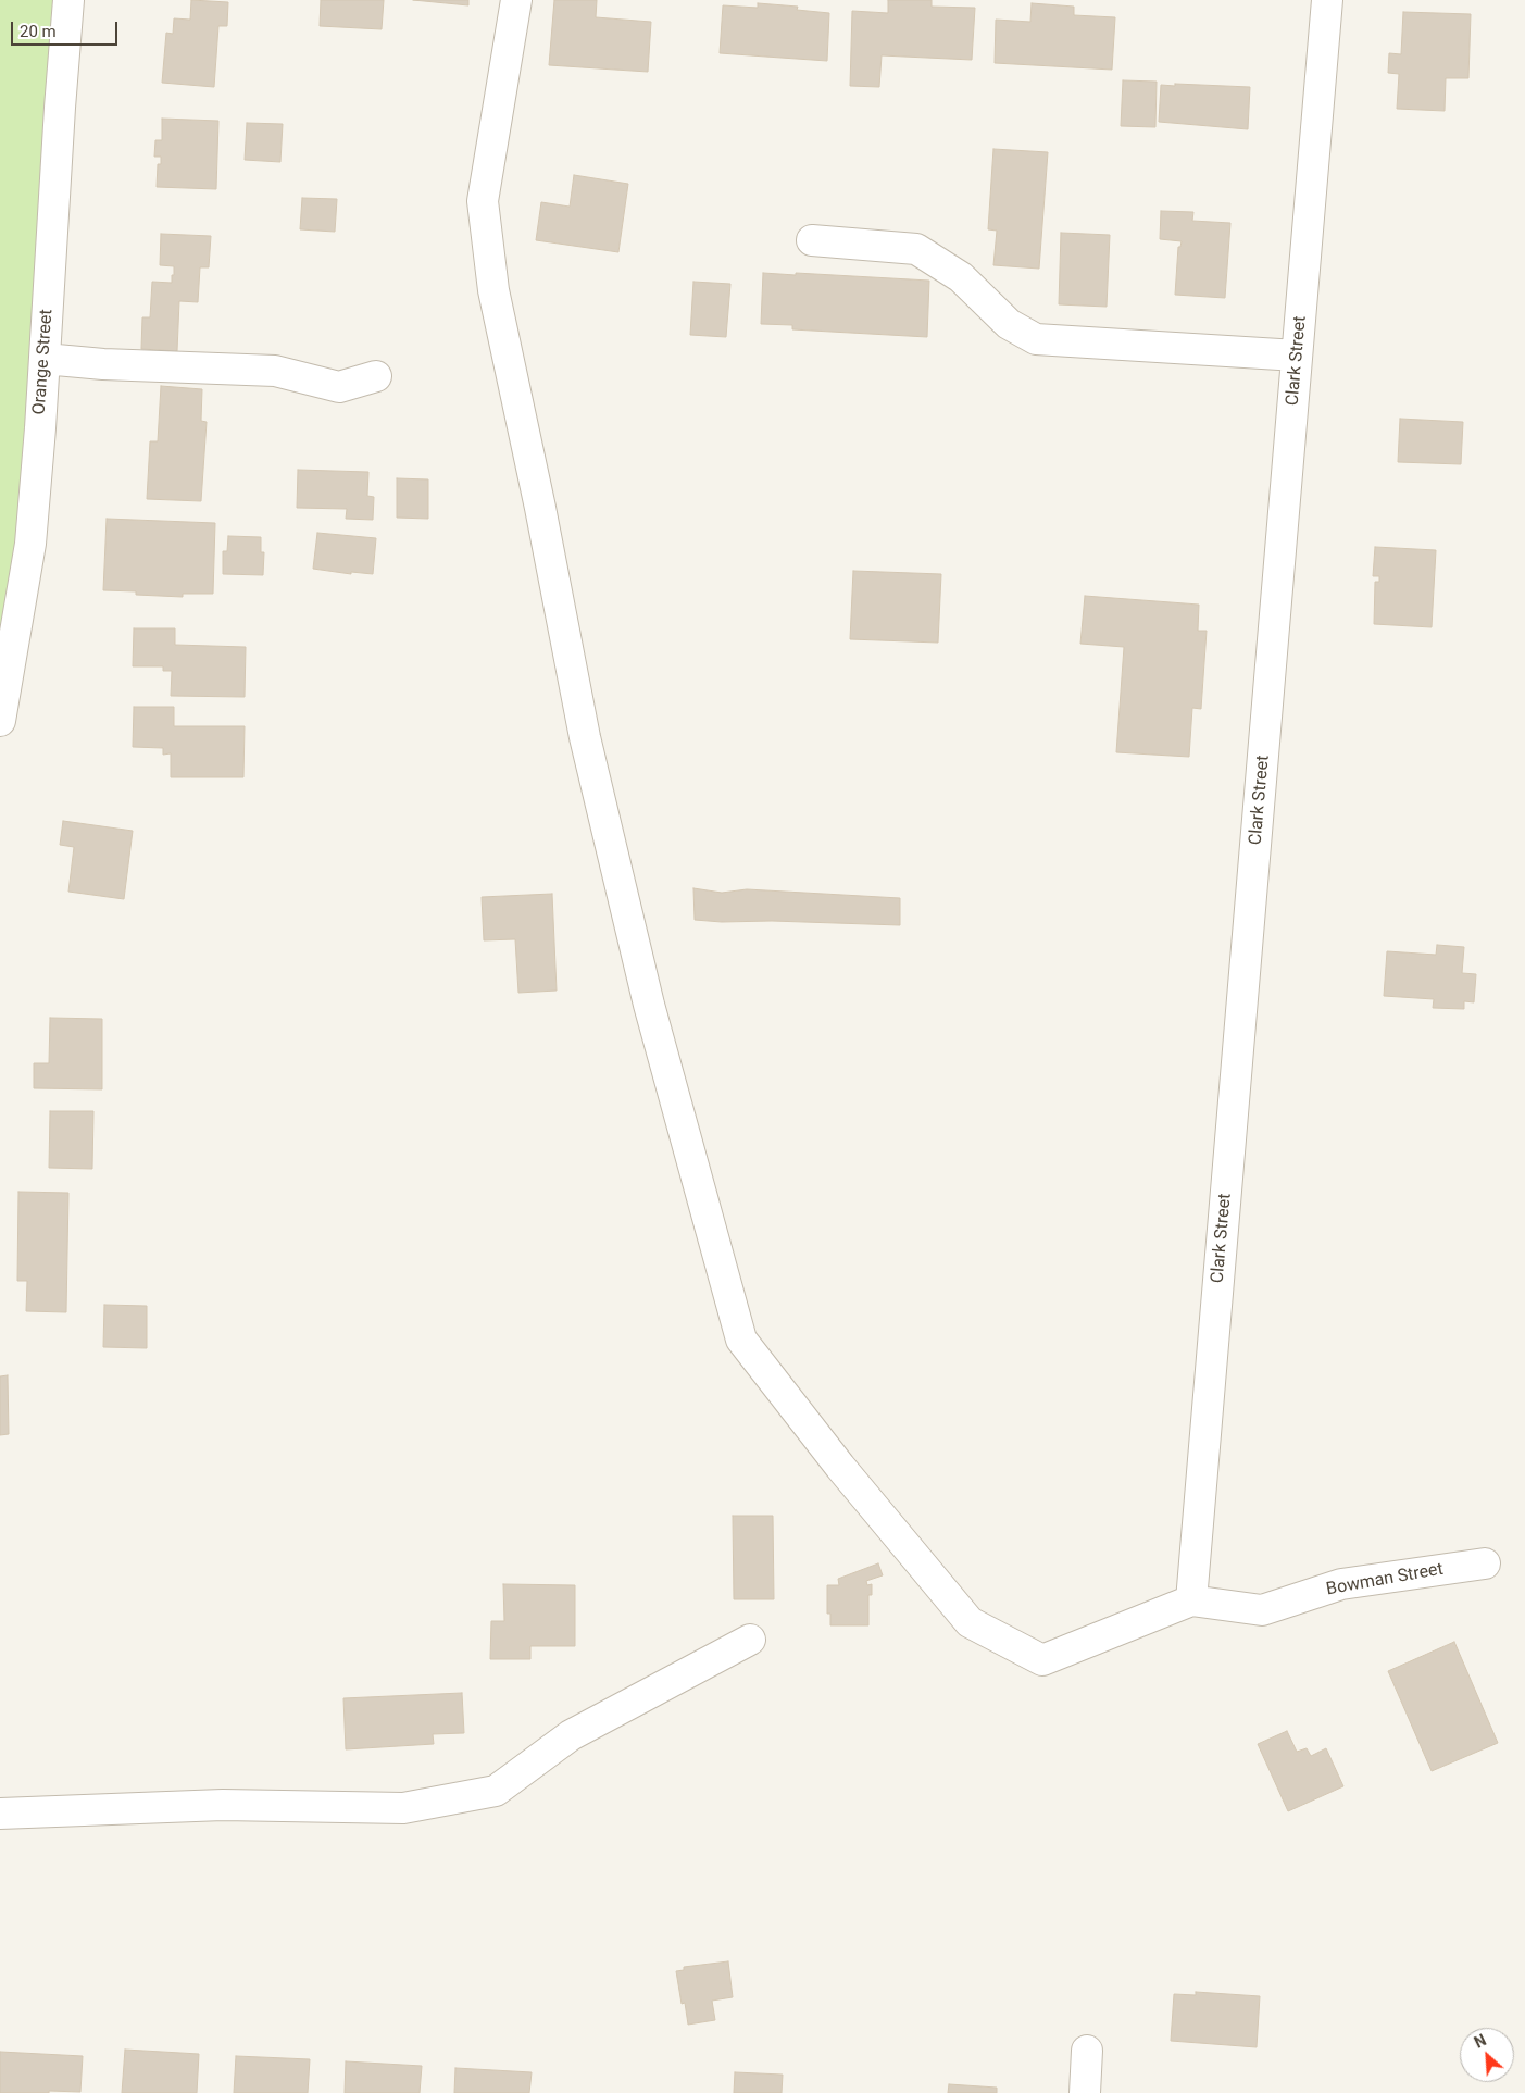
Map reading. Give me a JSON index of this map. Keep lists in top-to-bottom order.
{
  "streets": {
    "street": ["Clark Street", "Orange Street", "Bowman Street"]
  },
  "crossings": [
    ["Clark Street", "Bowman Street"]
  ],
  "scale_bar": "20 m",
  "north": "top left"
}
